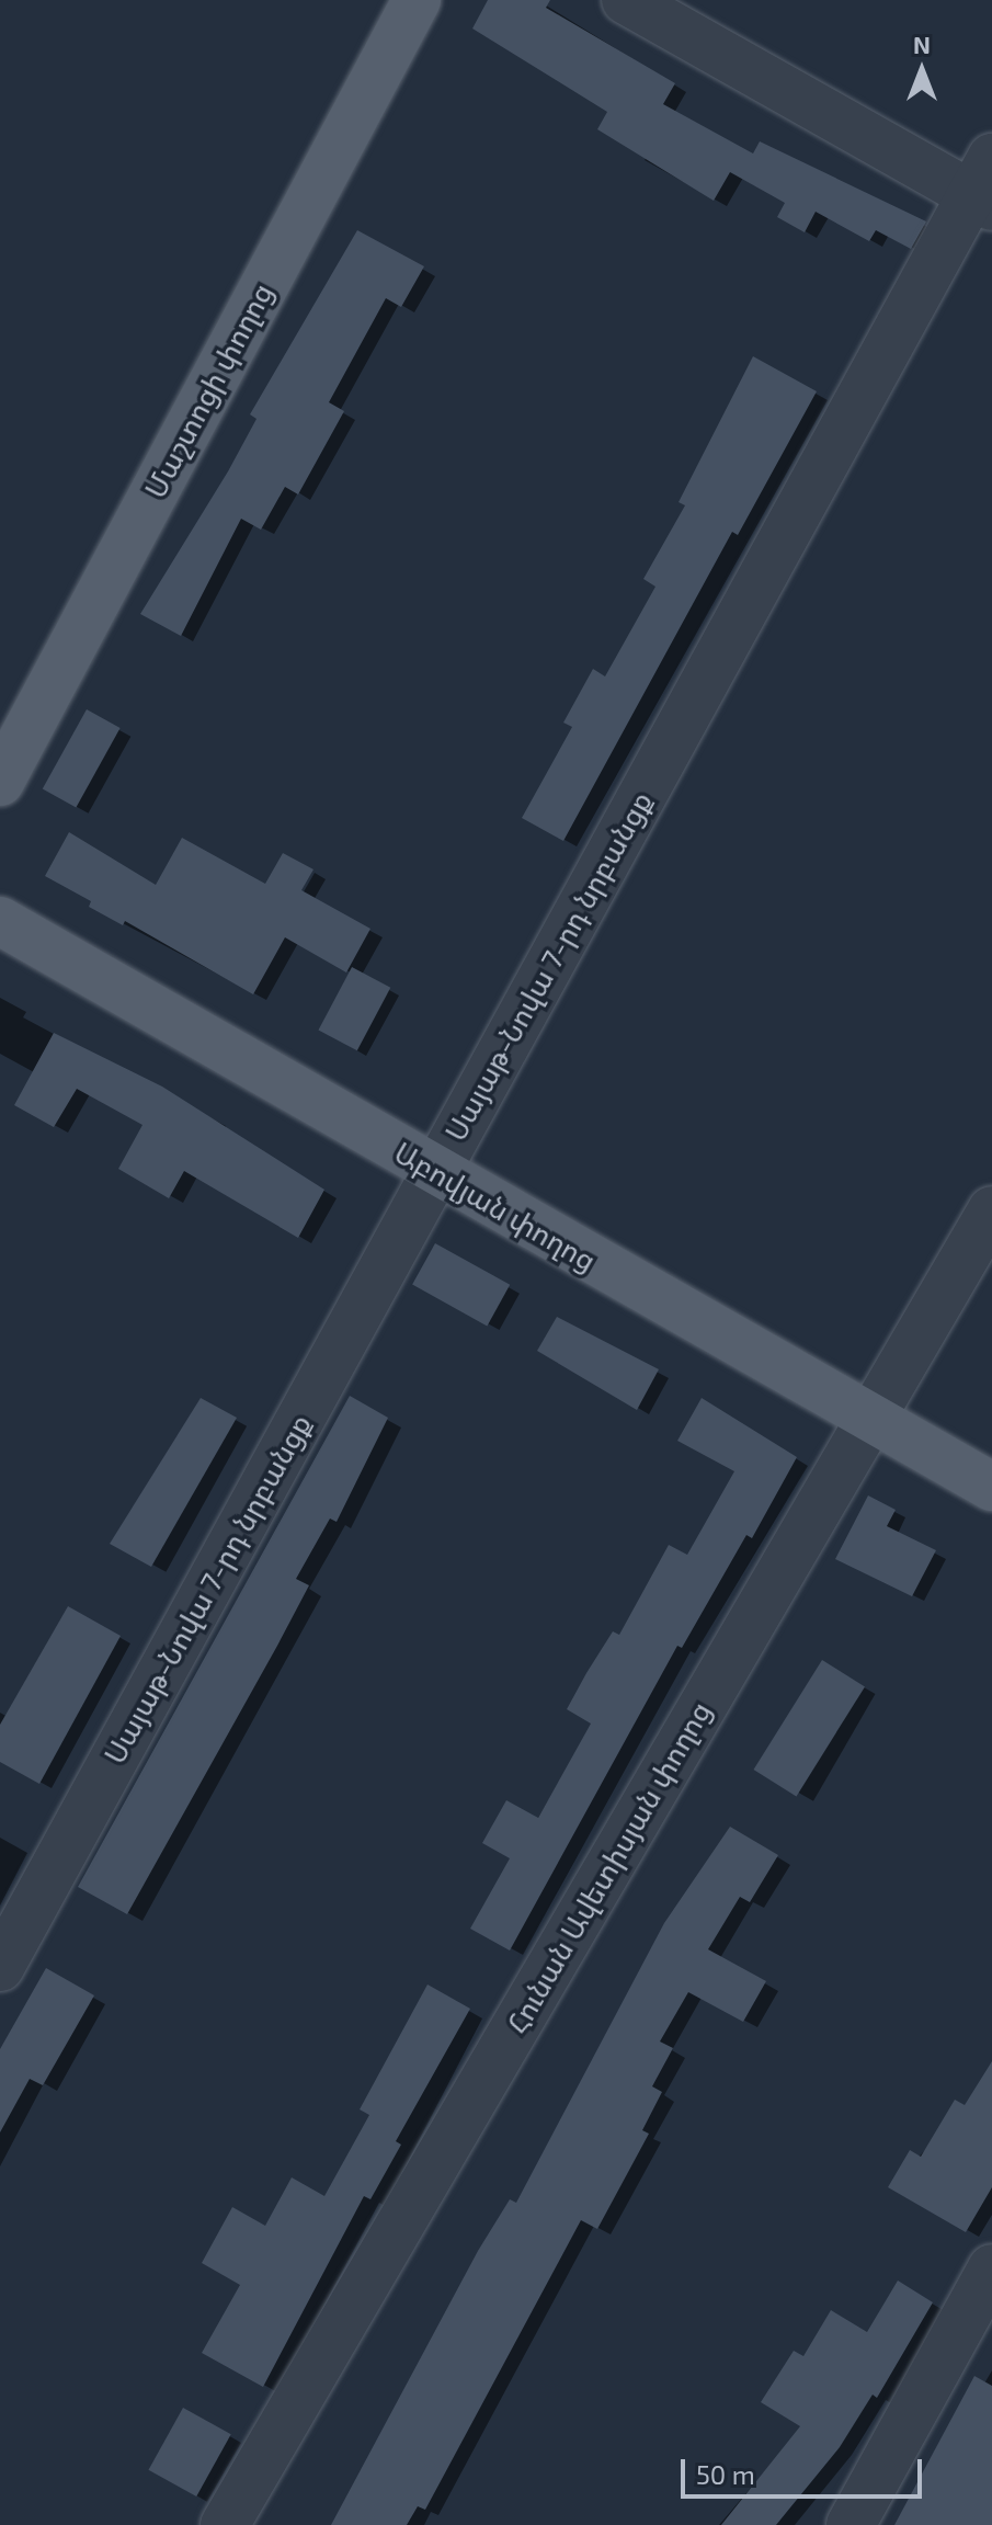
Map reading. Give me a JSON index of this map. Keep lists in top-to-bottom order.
{
  "streets": {
    "main road": ["Մաշտոցի փողոց", "Աբովյան փողոց"],
    "street": ["Սայաթ-Նովա 7-րդ նրբանցք", "Հունան Ավետիսյան փողոց"]
  },
  "crossings": [
    ["Սայաթ-Նովա 7-րդ նրբանցք", "Աբովյան փողոց"],
    ["Աբովյան փողոց", "Հունան Ավետիսյան փողոց"]
  ],
  "scale_bar": "50 m",
  "north": "top"
}
